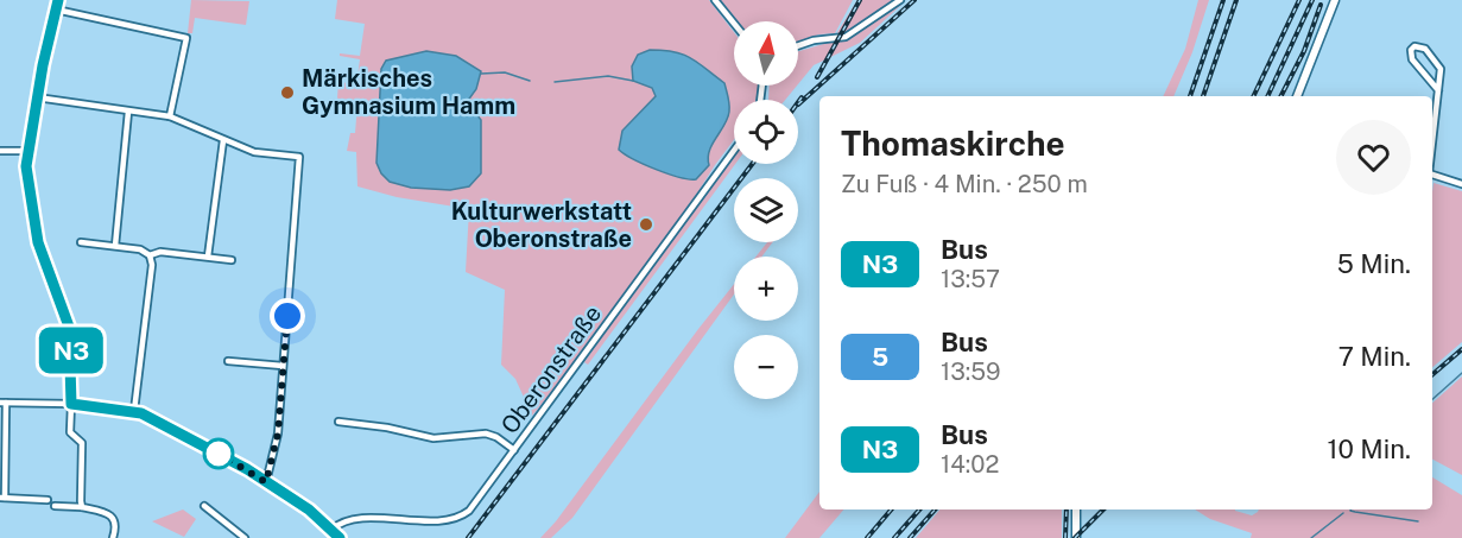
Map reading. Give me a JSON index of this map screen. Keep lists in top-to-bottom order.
{
  "streets": {
    "street": ["Oberonstraße"]
  },
  "places": ["Märkisches Gymnasium Hamm", "Kulturwerkstatt Oberonstraße"],
  "lines": ["bus line N3"],
  "north": "top",
  "page": {
    "on_map": "N3",
    "map_buttons": ["+", "−"],
    "heading": ["Thomaskirche", "Zu Fuß · 4 Min. · 250 m"],
    "list": [
      {
        "mark": "N3",
        "name": "Bus",
        "note": "13:57",
        "value": "5 Min."
      },
      {
        "mark": "5",
        "name": "Bus",
        "note": "13:59",
        "value": "7 Min."
      },
      {
        "mark": "N3",
        "name": "Bus",
        "note": "14:02",
        "value": "10 Min."
      }
    ]
  }
}
